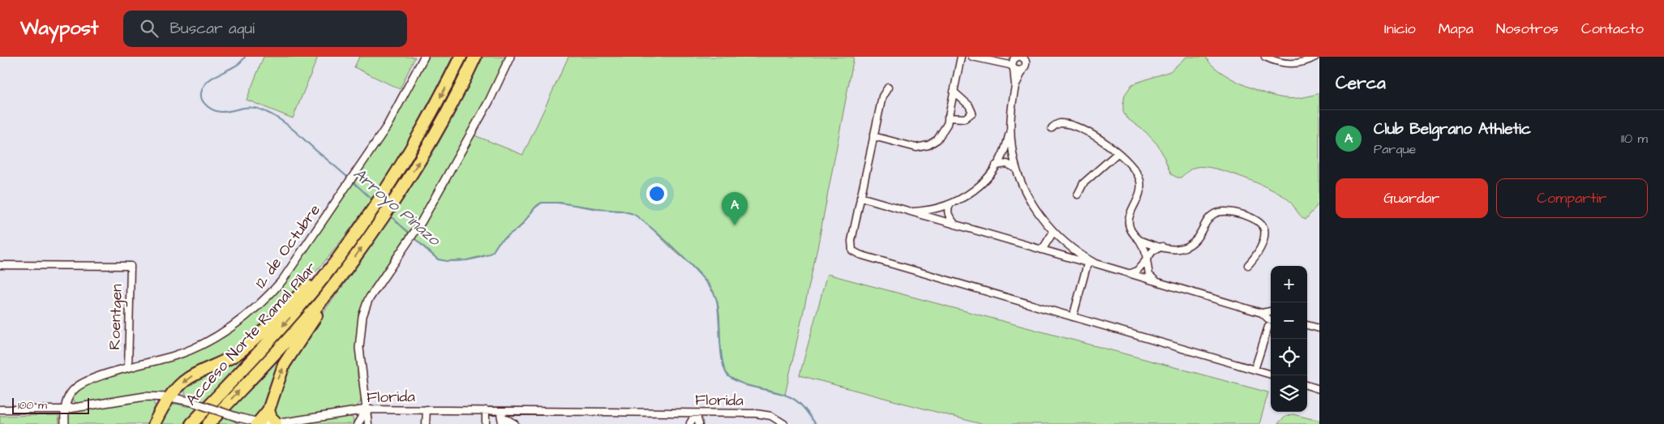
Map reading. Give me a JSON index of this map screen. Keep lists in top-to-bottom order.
{
  "streets": {
    "highway": ["Acceso Norte Ramal Pilar"],
    "street": ["12 de Octubre", "Roentgen", "Florida"]
  },
  "crossings": [
    ["12 de Octubre", "Roentgen"],
    ["12 de Octubre", "Florida"]
  ],
  "water": ["Arroyo Pinazo"],
  "scale_bar": "100 m",
  "page": {
    "header": "Waypost",
    "search": "Buscar aquí",
    "nav": [
      "Inicio",
      "Mapa",
      "Nosotros",
      "Contacto"
    ],
    "heading": "Cerca",
    "list": [
      {
        "mark": "A",
        "name": "Club Belgrano Athletic",
        "note": "Parque",
        "value": "110 m"
      }
    ],
    "buttons": ["Guardar", "Compartir"],
    "pins": "A",
    "map_buttons": ["+", "−"],
    "scale": "100 m"
  }
}
